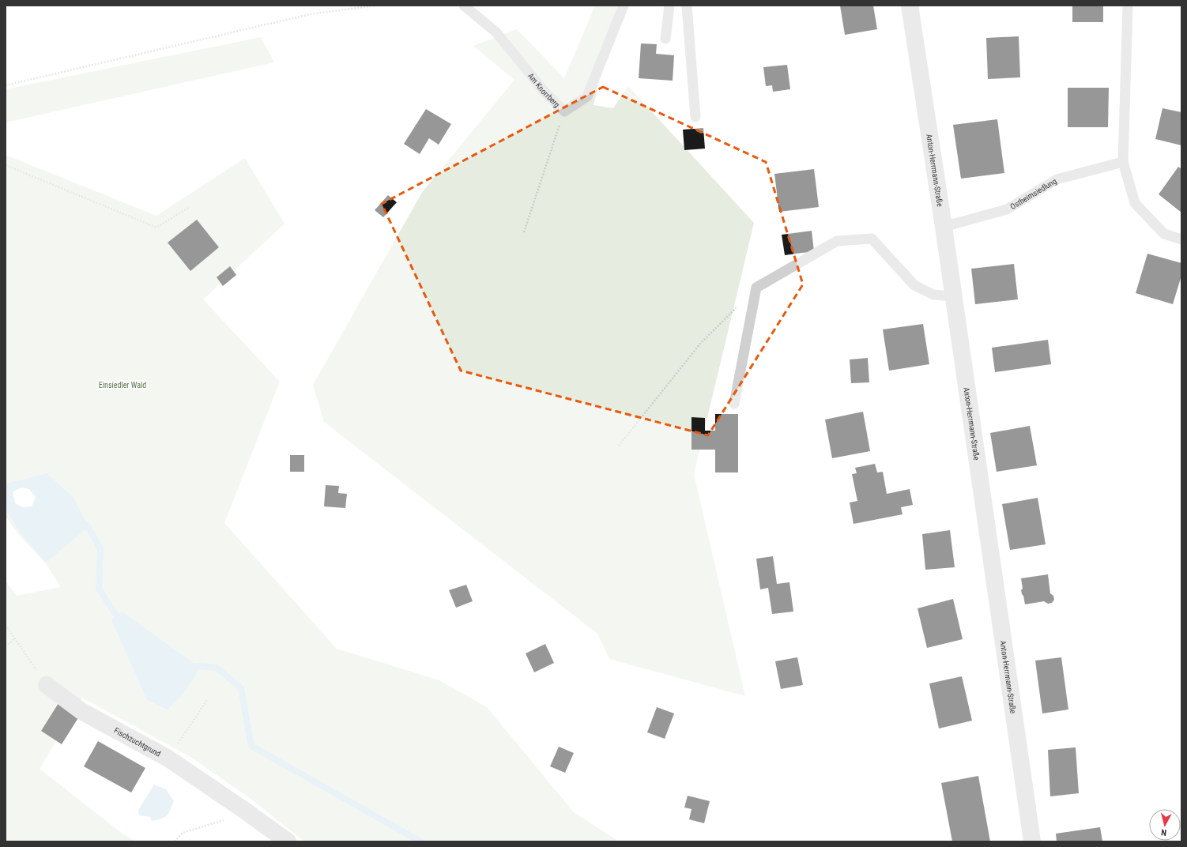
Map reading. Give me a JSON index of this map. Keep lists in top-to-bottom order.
{
  "streets": {
    "street": ["Anton-Herrmann-Straße", "Fischzuchtgrund"],
    "lane": ["Am Knorrberg", "Ostheimsiedlung"]
  },
  "crossings": [
    ["Anton-Herrmann-Straße", "Ostheimsiedlung"]
  ],
  "parks": ["Einsiedler Wald"],
  "north": "bottom"
}
